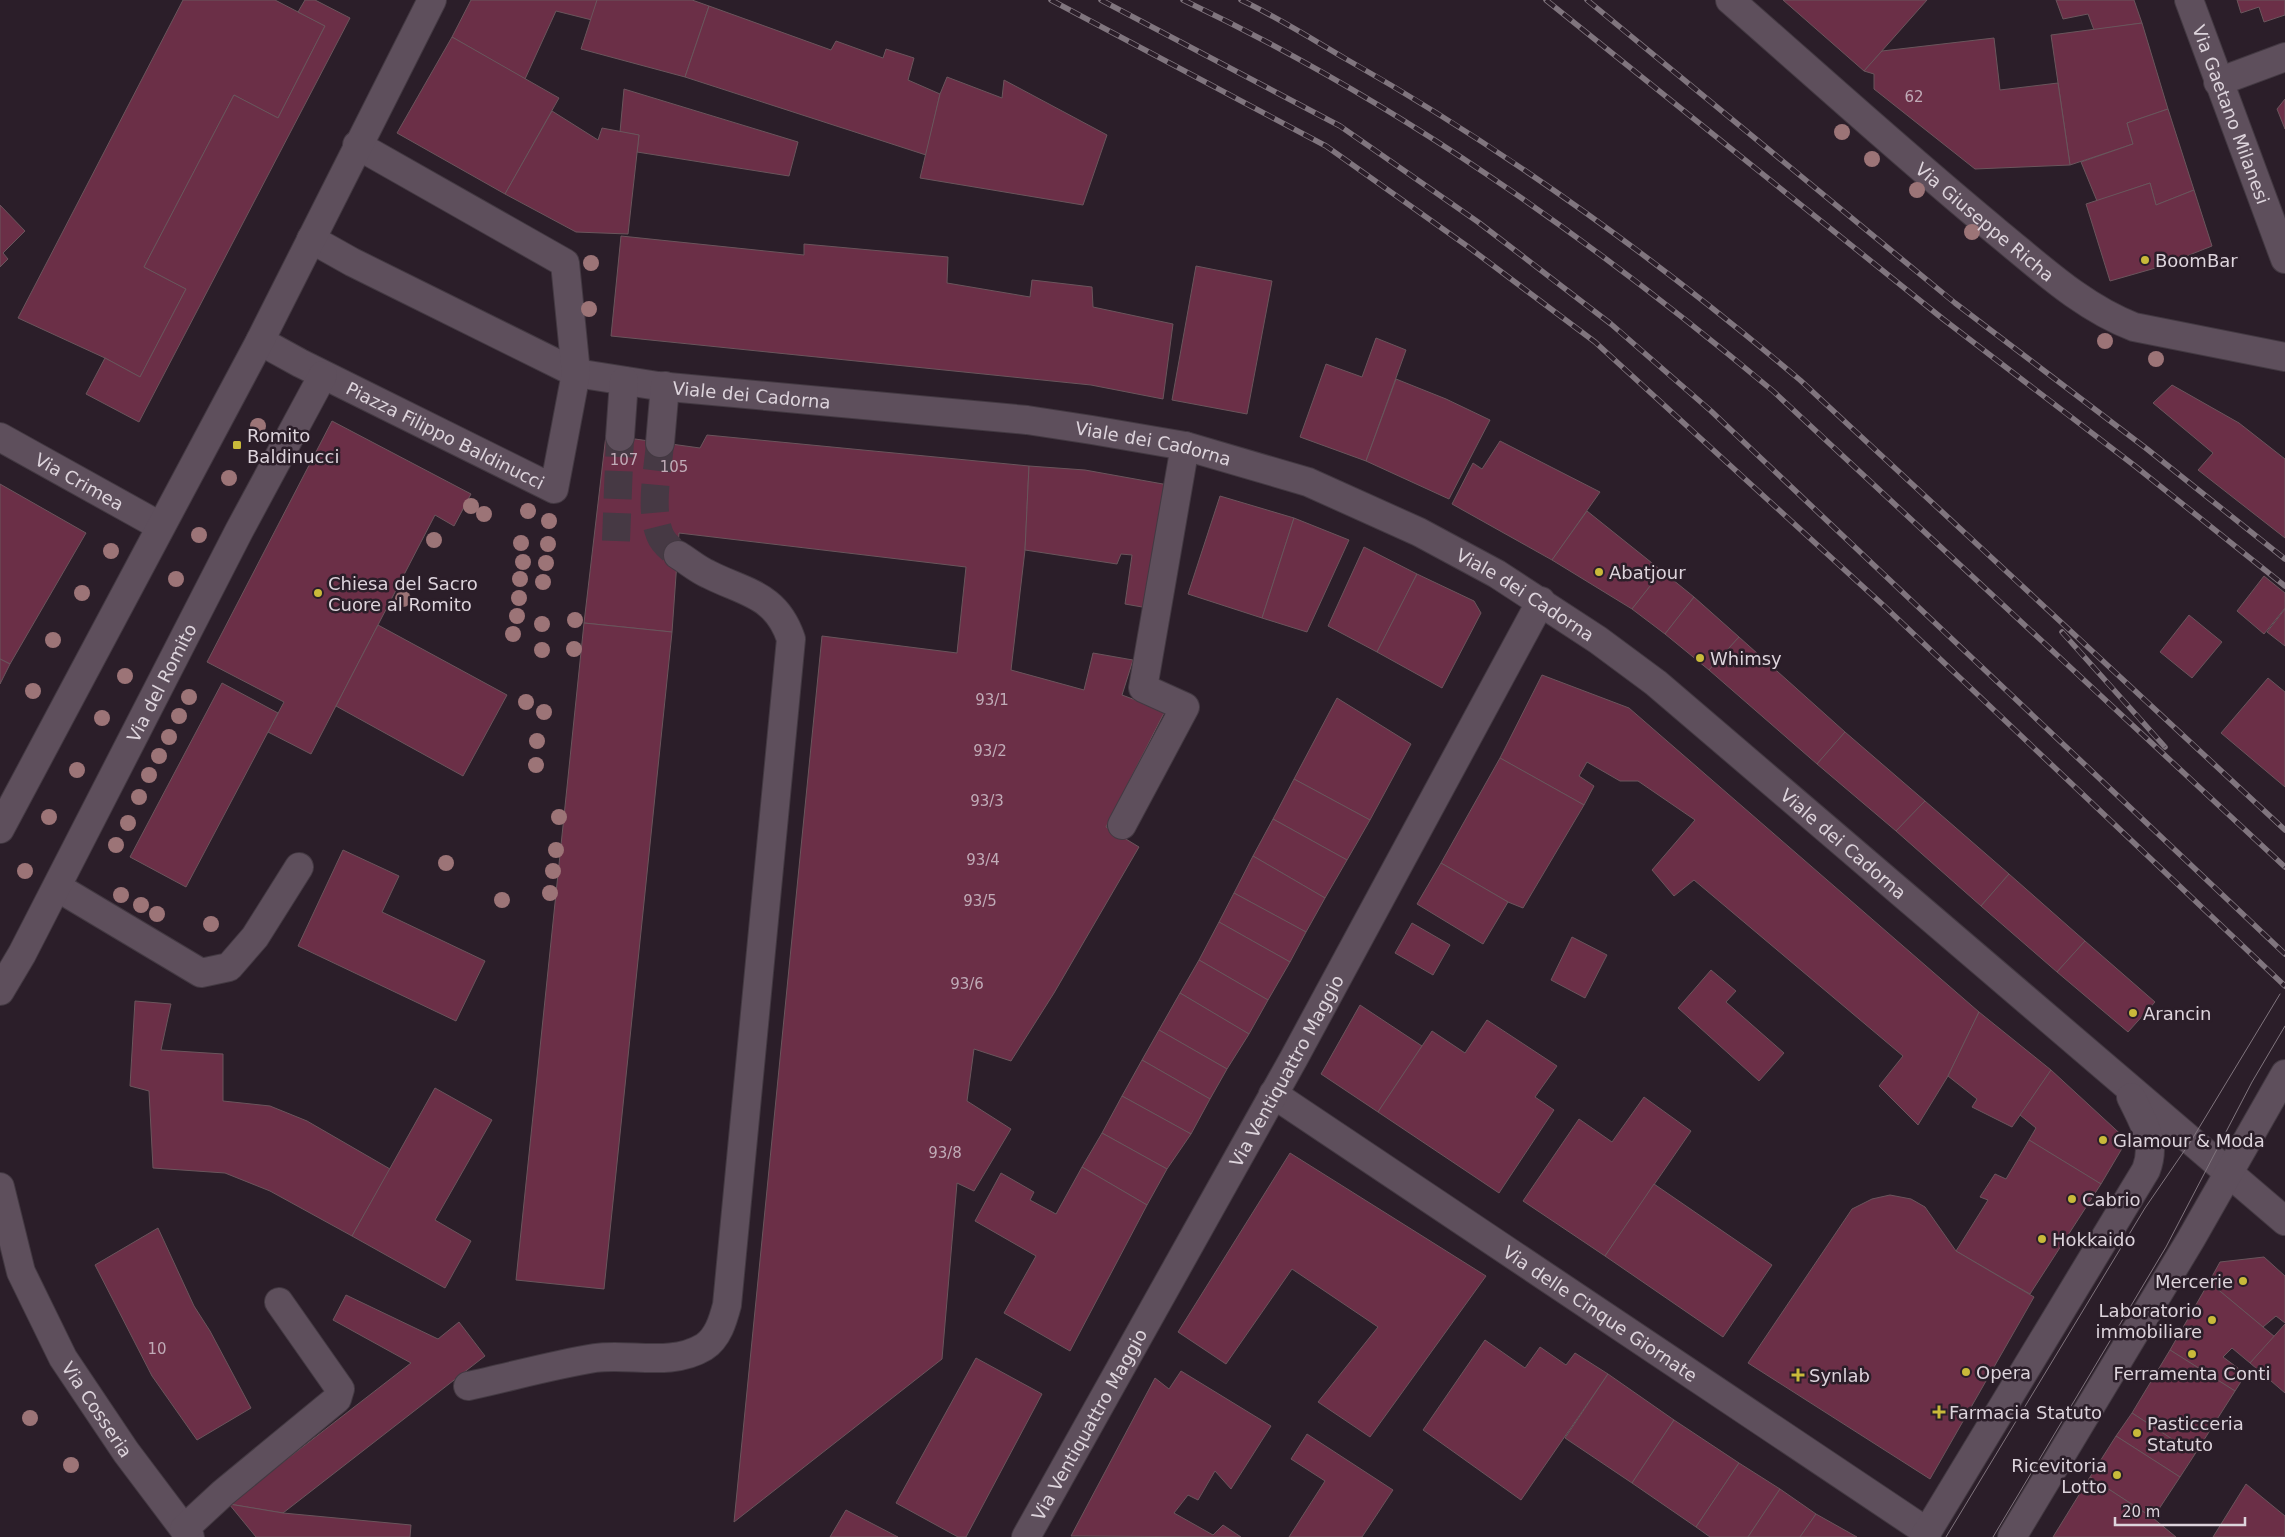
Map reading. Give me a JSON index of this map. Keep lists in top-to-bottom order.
{
  "streets": {
    "street": [
      "Via Gaetano Milanesi",
      "Via Giuseppe Richa",
      "Viale dei Cadorna",
      "Piazza Filippo Baldinucci",
      "Via Crimea",
      "Via del Romito",
      "Via Ventiquattro Maggio",
      "Via delle Cinque Giornate",
      "Via Cosseria"
    ]
  },
  "crossings": [
    ["Viale dei Cadorna", "Piazza Filippo Baldinucci"],
    ["Viale dei Cadorna", "Via Ventiquattro Maggio"],
    ["Piazza Filippo Baldinucci", "Via del Romito"],
    ["Via Ventiquattro Maggio", "Via delle Cinque Giornate"]
  ],
  "places": {
    "other": [
      "BoomBar",
      "Abatjour",
      "Chiesa del Sacro Cuore al Romito",
      "Whimsy",
      "Arancin",
      "Glamour & Moda",
      "Cabrio",
      "Hokkaido",
      "Mercerie",
      "Laboratorio immobiliare",
      "Ferramenta Conti",
      "Opera",
      "Pasticceria Statuto",
      "Ricevitoria Lotto"
    ],
    "transit": ["Romito Baldinucci"],
    "health": ["Synlab", "Farmacia Statuto"]
  },
  "house_numbers": [
    "62",
    "107",
    "105",
    "93/1",
    "93/2",
    "93/3",
    "93/4",
    "93/5",
    "93/6",
    "93/8",
    "10"
  ],
  "scale_bar": "20 m"
}
